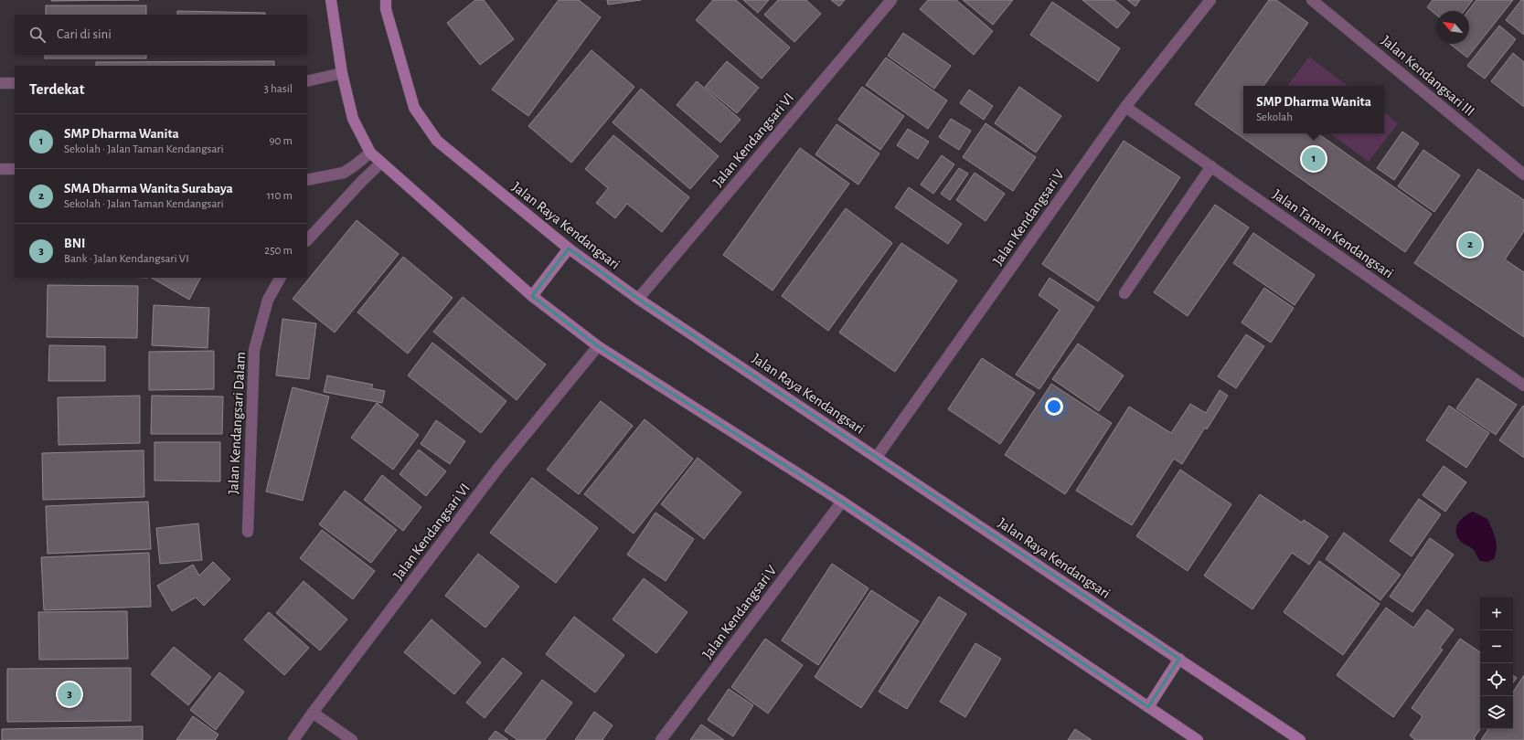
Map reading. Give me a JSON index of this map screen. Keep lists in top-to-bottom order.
{
  "streets": {
    "main road": ["Jalan Raya Kendangsari"],
    "street": [
      "Jalan Kendangsari III",
      "Jalan Kendangsari VI",
      "Jalan Kendangsari V",
      "Jalan Taman Kendangsari",
      "Jalan Kendangsari Dalam"
    ]
  },
  "crossings": [
    ["Jalan Kendangsari VI", "Jalan Raya Kendangsari"],
    ["Jalan Kendangsari V", "Jalan Raya Kendangsari"],
    ["Jalan Kendangsari V", "Jalan Taman Kendangsari"]
  ],
  "north": "top left",
  "page": {
    "search": "Cari di sini",
    "heading": ["Terdekat", "3 hasil"],
    "popup": ["SMP Dharma Wanita", "Sekolah"],
    "list": [
      {
        "mark": "1",
        "name": "SMP Dharma Wanita",
        "note": "Sekolah · Jalan Taman Kendangsari",
        "value": "90 m"
      },
      {
        "mark": "2",
        "name": "SMA Dharma Wanita Surabaya",
        "note": "Sekolah · Jalan Taman Kendangsari",
        "value": "110 m"
      },
      {
        "mark": "3",
        "name": "BNI",
        "note": "Bank · Jalan Kendangsari VI",
        "value": "250 m"
      }
    ],
    "pins": ["1", "2", "3"],
    "map_buttons": ["+", "−"]
  }
}
